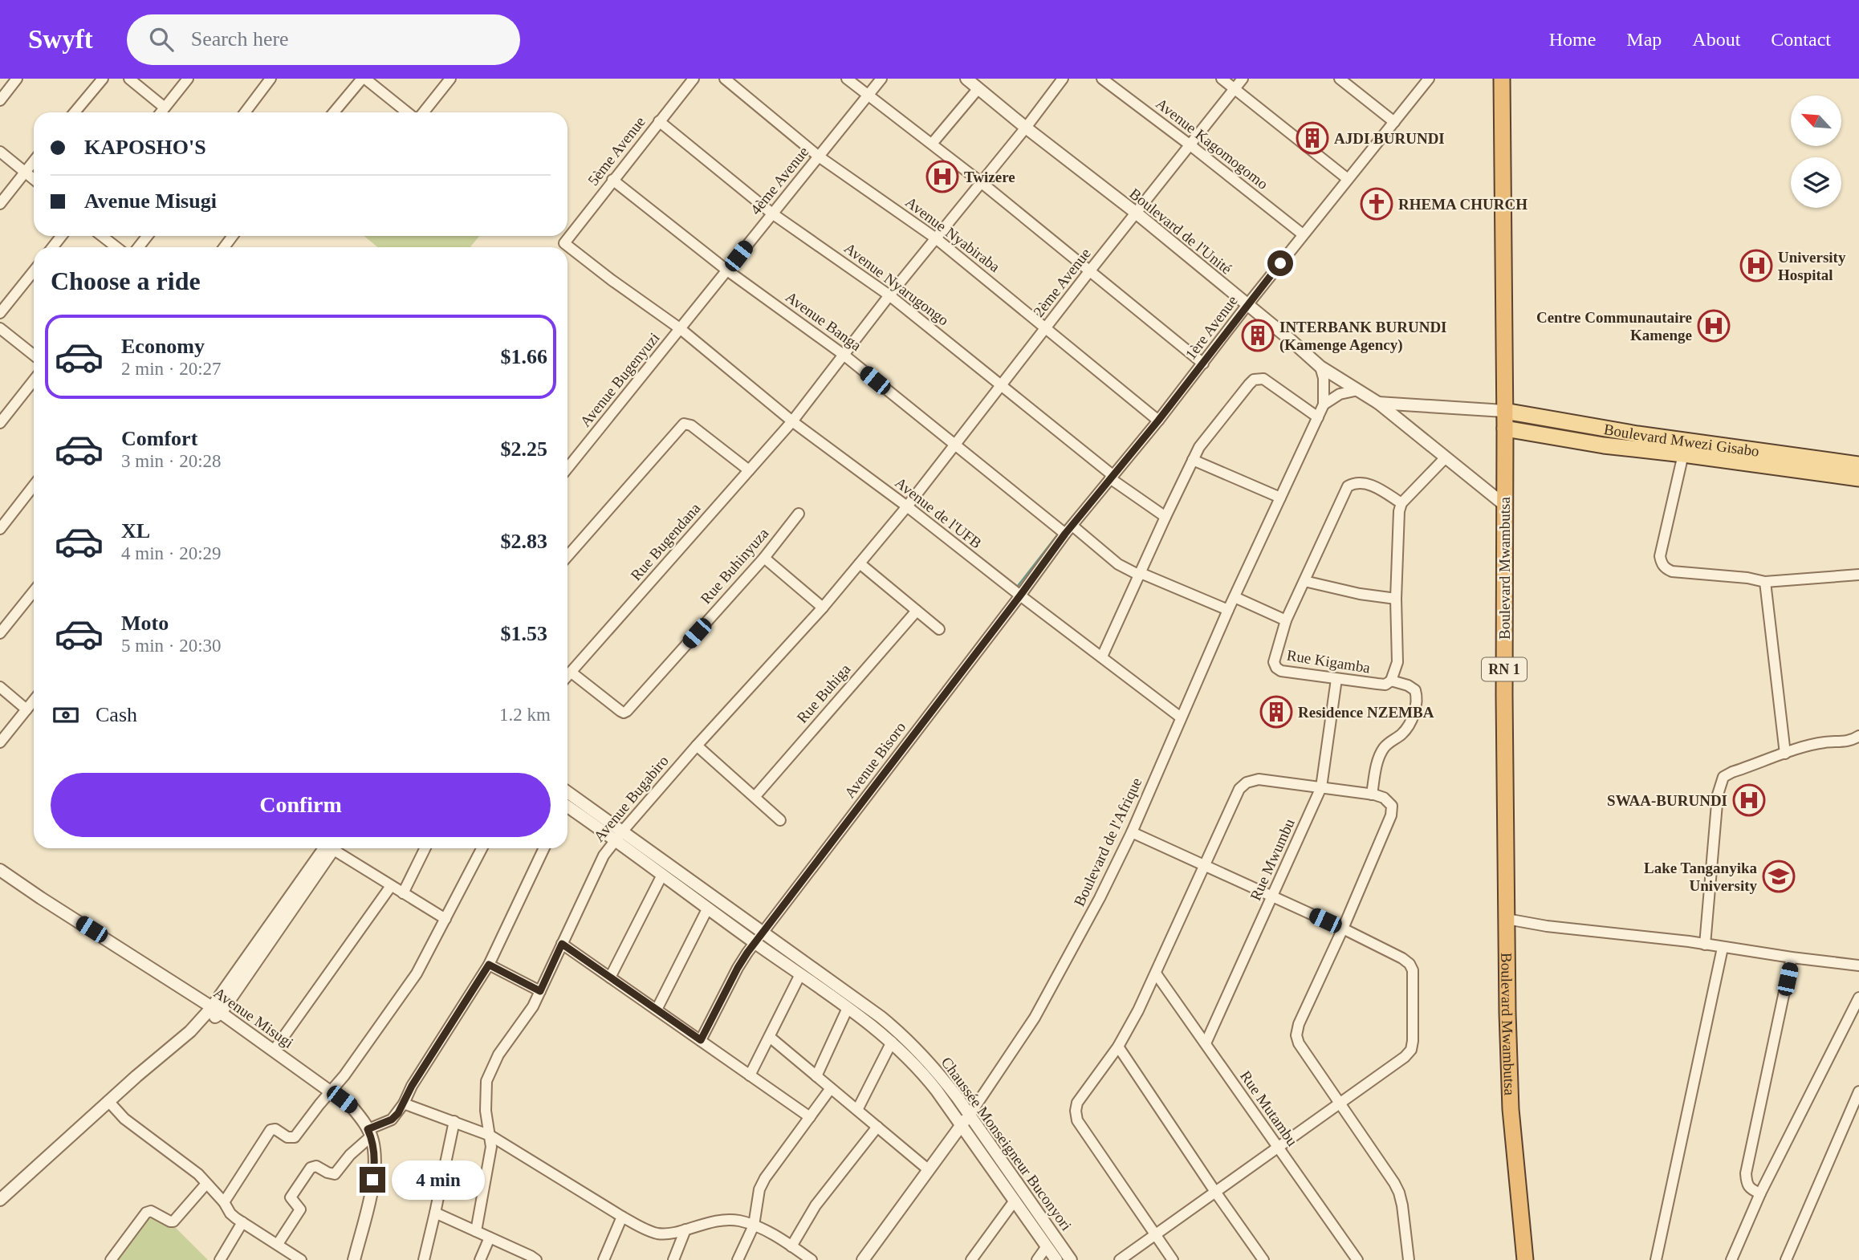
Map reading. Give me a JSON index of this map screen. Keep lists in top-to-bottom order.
{
  "streets": {
    "highway": ["Boulevard Mwambutsa", "RN 1"],
    "main road": ["Boulevard Mwezi Gisabo"],
    "street": [
      "Avenue Kagomogomo",
      "5ème Avenue",
      "4ème Avenue",
      "Boulevard de l'Unité",
      "Avenue Nyabiraba",
      "2ème Avenue",
      "Avenue Nyarugongo",
      "Avenue Banga",
      "1ère Avenue",
      "Avenue Bugenyuzi",
      "Avenue de l'UFB",
      "Rue Bugendana",
      "Rue Buhinyuza",
      "Rue Kigamba",
      "Rue Buhiga",
      "Avenue Bisoro",
      "Avenue Bugabiro",
      "Boulevard de l'Afrique",
      "Rue Mwumbu",
      "Avenue Misugi",
      "Rue Mutambu",
      "Chaussée Monseigneur Buconyori"
    ]
  },
  "crossings": [
    ["Avenue Kagomogomo", "2ème Avenue"],
    ["Avenue Kagomogomo", "1ère Avenue"],
    ["5ème Avenue", "Avenue Nyarugongo"],
    ["5ème Avenue", "Avenue Banga"],
    ["5ème Avenue", "Avenue de l'UFB"],
    ["4ème Avenue", "Avenue Nyabiraba"],
    ["4ème Avenue", "Avenue Nyarugongo"],
    ["4ème Avenue", "Avenue Banga"],
    ["4ème Avenue", "Avenue Bugenyuzi"],
    ["4ème Avenue", "Avenue de l'UFB"],
    ["Boulevard de l'Unité", "2ème Avenue"],
    ["Boulevard de l'Unité", "1ère Avenue"],
    ["Boulevard de l'Unité", "Boulevard Mwezi Gisabo"],
    ["Boulevard de l'Unité", "Rue Bugendana"],
    ["Boulevard de l'Unité", "Boulevard Mwambutsa"],
    ["Boulevard de l'Unité", "Boulevard de l'Afrique"],
    ["Avenue Nyabiraba", "2ème Avenue"],
    ["Avenue Nyabiraba", "1ère Avenue"],
    ["Avenue Nyabiraba", "Rue Bugendana"],
    ["2ème Avenue", "Avenue Nyarugongo"],
    ["2ème Avenue", "Avenue Banga"],
    ["2ème Avenue", "Avenue de l'UFB"],
    ["2ème Avenue", "Avenue Bugabiro"],
    ["Avenue Nyarugongo", "1ère Avenue"],
    ["Avenue Nyarugongo", "Rue Bugendana"],
    ["Avenue Banga", "1ère Avenue"],
    ["Avenue Banga", "Rue Bugendana"],
    ["Avenue Banga", "Boulevard de l'Afrique"],
    ["1ère Avenue", "Avenue de l'UFB"],
    ["1ère Avenue", "Avenue Bisoro"],
    ["Avenue Bugenyuzi", "Avenue de l'UFB"],
    ["Boulevard Mwezi Gisabo", "Boulevard Mwambutsa"],
    ["Avenue de l'UFB", "Rue Bugendana"],
    ["Avenue de l'UFB", "Avenue Bisoro"],
    ["Avenue de l'UFB", "Avenue Bugabiro"],
    ["Avenue de l'UFB", "Boulevard de l'Afrique"],
    ["Rue Bugendana", "Rue Buhinyuza"],
    ["Rue Kigamba", "Rue Mwumbu"],
    ["Avenue Bisoro", "Chaussée Monseigneur Buconyori"],
    ["Avenue Bugabiro", "Chaussée Monseigneur Buconyori"],
    ["Boulevard de l'Afrique", "Chaussée Monseigneur Buconyori"],
    ["Rue Mwumbu", "Rue Mutambu"]
  ],
  "places": {
    "building": ["AJDI BURUNDI", "INTERBANK BURUNDI (Kamenge Agency)", "Residence NZEMBA"],
    "hospital": [
      "Twizere",
      "University Hospital",
      "Centre Communautaire Kamenge",
      "SWAA-BURUNDI"
    ],
    "church": ["RHEMA CHURCH"],
    "school or university": ["Lake Tanganyika University"]
  },
  "north": "top left",
  "page": {
    "header": "Swyft",
    "search": "Search here",
    "nav": [
      "Home",
      "Map",
      "About",
      "Contact"
    ],
    "banner": ["KAPOSHO'S", "Avenue Misugi"],
    "heading": "Choose a ride",
    "list": [
      {
        "name": "Economy",
        "note": "2 min · 20:27",
        "value": "$1.66"
      },
      {
        "name": "Comfort",
        "note": "3 min · 20:28",
        "value": "$2.25"
      },
      {
        "name": "XL",
        "note": "4 min · 20:29",
        "value": "$2.83"
      },
      {
        "name": "Moto",
        "note": "5 min · 20:30",
        "value": "$1.53"
      }
    ],
    "pay": ["Cash", "1.2 km"],
    "buttons": "Confirm",
    "bubble": "4 min"
  }
}
